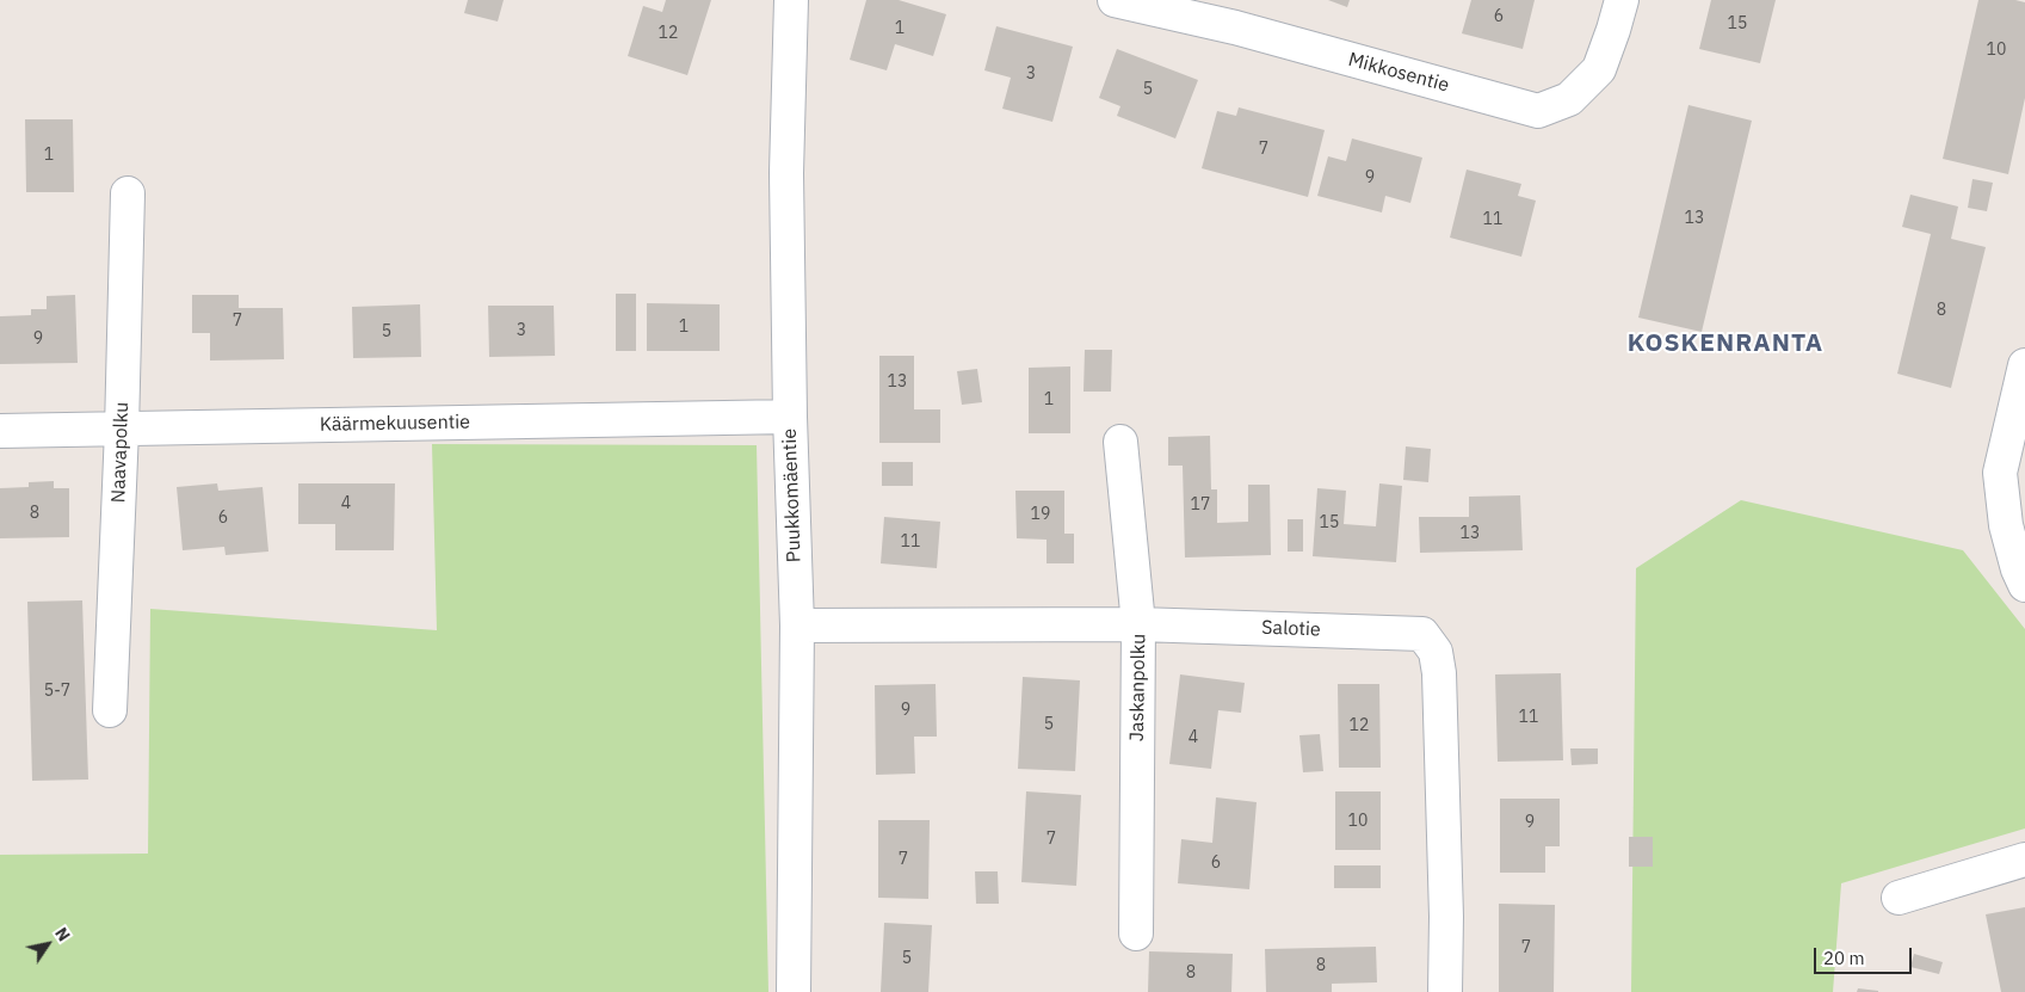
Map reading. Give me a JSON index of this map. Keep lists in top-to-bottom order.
{
  "streets": {
    "street": [
      "Mikkosentie",
      "Käärmekuusentie",
      "Naavapolku",
      "Puukkomäentie",
      "Salotie",
      "Jaskanpolku"
    ]
  },
  "crossings": [
    ["Käärmekuusentie", "Naavapolku"],
    ["Käärmekuusentie", "Puukkomäentie"],
    ["Puukkomäentie", "Salotie"],
    ["Salotie", "Jaskanpolku"]
  ],
  "districts": ["KOSKENRANTA"],
  "house_numbers": [
    "6",
    "15",
    "1",
    "12",
    "10",
    "3",
    "5",
    "7",
    "1",
    "9",
    "13",
    "11",
    "8",
    "7",
    "1",
    "3",
    "5",
    "9",
    "13",
    "1",
    "4",
    "17",
    "8",
    "19",
    "6",
    "15",
    "13",
    "11",
    "5-7",
    "9",
    "11",
    "5",
    "12",
    "4",
    "10",
    "9",
    "7",
    "7",
    "6",
    "7",
    "5",
    "8",
    "8"
  ],
  "scale_bar": "20 m",
  "north": "top right"
}
